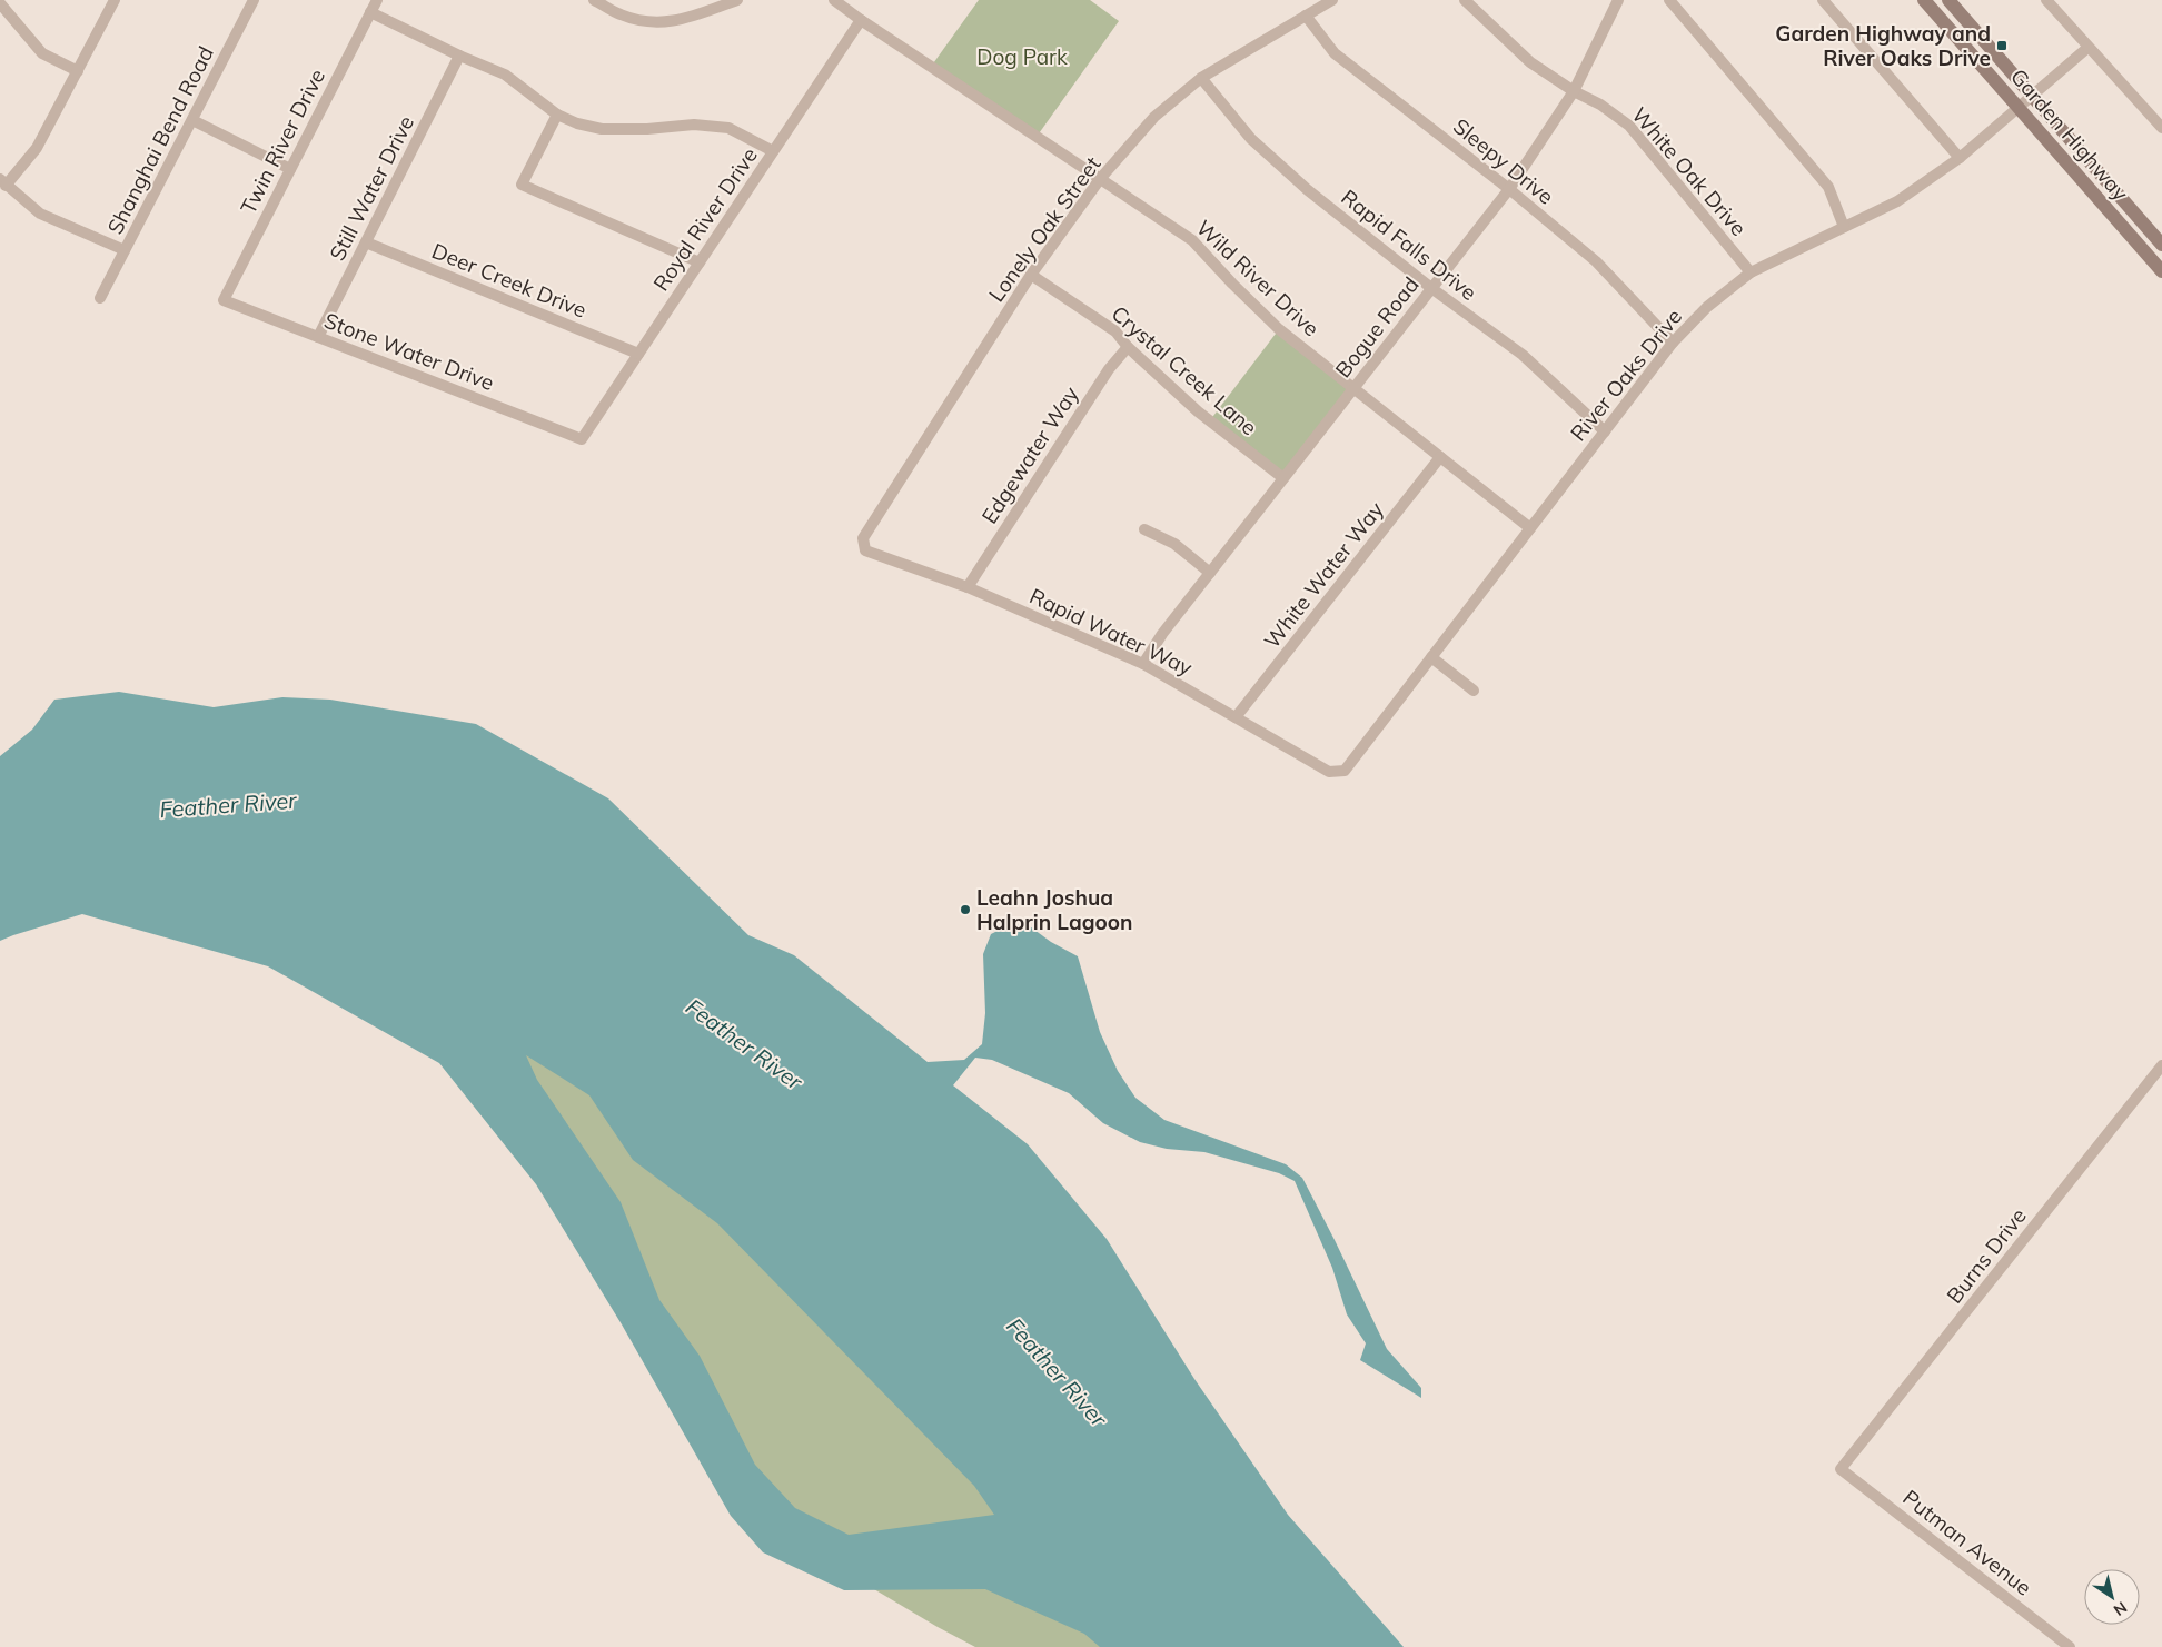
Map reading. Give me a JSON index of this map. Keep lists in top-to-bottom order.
{
  "streets": {
    "main road": ["Garden Highway"],
    "street": [
      "Shanghai Bend Road",
      "Twin River Drive",
      "Sleepy Drive",
      "White Oak Drive",
      "Still Water Drive",
      "Royal River Drive",
      "Lonely Oak Street",
      "Rapid Falls Drive",
      "Wild River Drive",
      "Deer Creek Drive",
      "Bogue Road",
      "Stone Water Drive",
      "Crystal Creek Lane",
      "River Oaks Drive",
      "Edgewater Way",
      "White Water Way",
      "Rapid Water Way",
      "Burns Drive",
      "Putman Avenue"
    ]
  },
  "crossings": [
    ["Garden Highway", "River Oaks Drive"],
    ["Twin River Drive", "Stone Water Drive"],
    ["Sleepy Drive", "Lonely Oak Street"],
    ["Sleepy Drive", "Bogue Road"],
    ["Sleepy Drive", "River Oaks Drive"],
    ["White Oak Drive", "Bogue Road"],
    ["White Oak Drive", "River Oaks Drive"],
    ["Still Water Drive", "Deer Creek Drive"],
    ["Still Water Drive", "Stone Water Drive"],
    ["Royal River Drive", "Wild River Drive"],
    ["Royal River Drive", "Deer Creek Drive"],
    ["Royal River Drive", "Stone Water Drive"],
    ["Lonely Oak Street", "Rapid Falls Drive"],
    ["Lonely Oak Street", "Wild River Drive"],
    ["Lonely Oak Street", "Crystal Creek Lane"],
    ["Lonely Oak Street", "Rapid Water Way"],
    ["Rapid Falls Drive", "Bogue Road"],
    ["Rapid Falls Drive", "River Oaks Drive"],
    ["Wild River Drive", "Bogue Road"],
    ["Wild River Drive", "River Oaks Drive"],
    ["Wild River Drive", "White Water Way"],
    ["Bogue Road", "Crystal Creek Lane"],
    ["Bogue Road", "Rapid Water Way"],
    ["Crystal Creek Lane", "Edgewater Way"],
    ["River Oaks Drive", "Rapid Water Way"],
    ["Edgewater Way", "Rapid Water Way"],
    ["White Water Way", "Rapid Water Way"],
    ["Burns Drive", "Putman Avenue"]
  ],
  "water": ["Feather River"],
  "parks": ["Dog Park"],
  "places": {
    "transit": ["Garden Highway and River Oaks Drive"],
    "other": ["Leahn Joshua Halprin Lagoon"]
  },
  "north": "bottom right"
}
